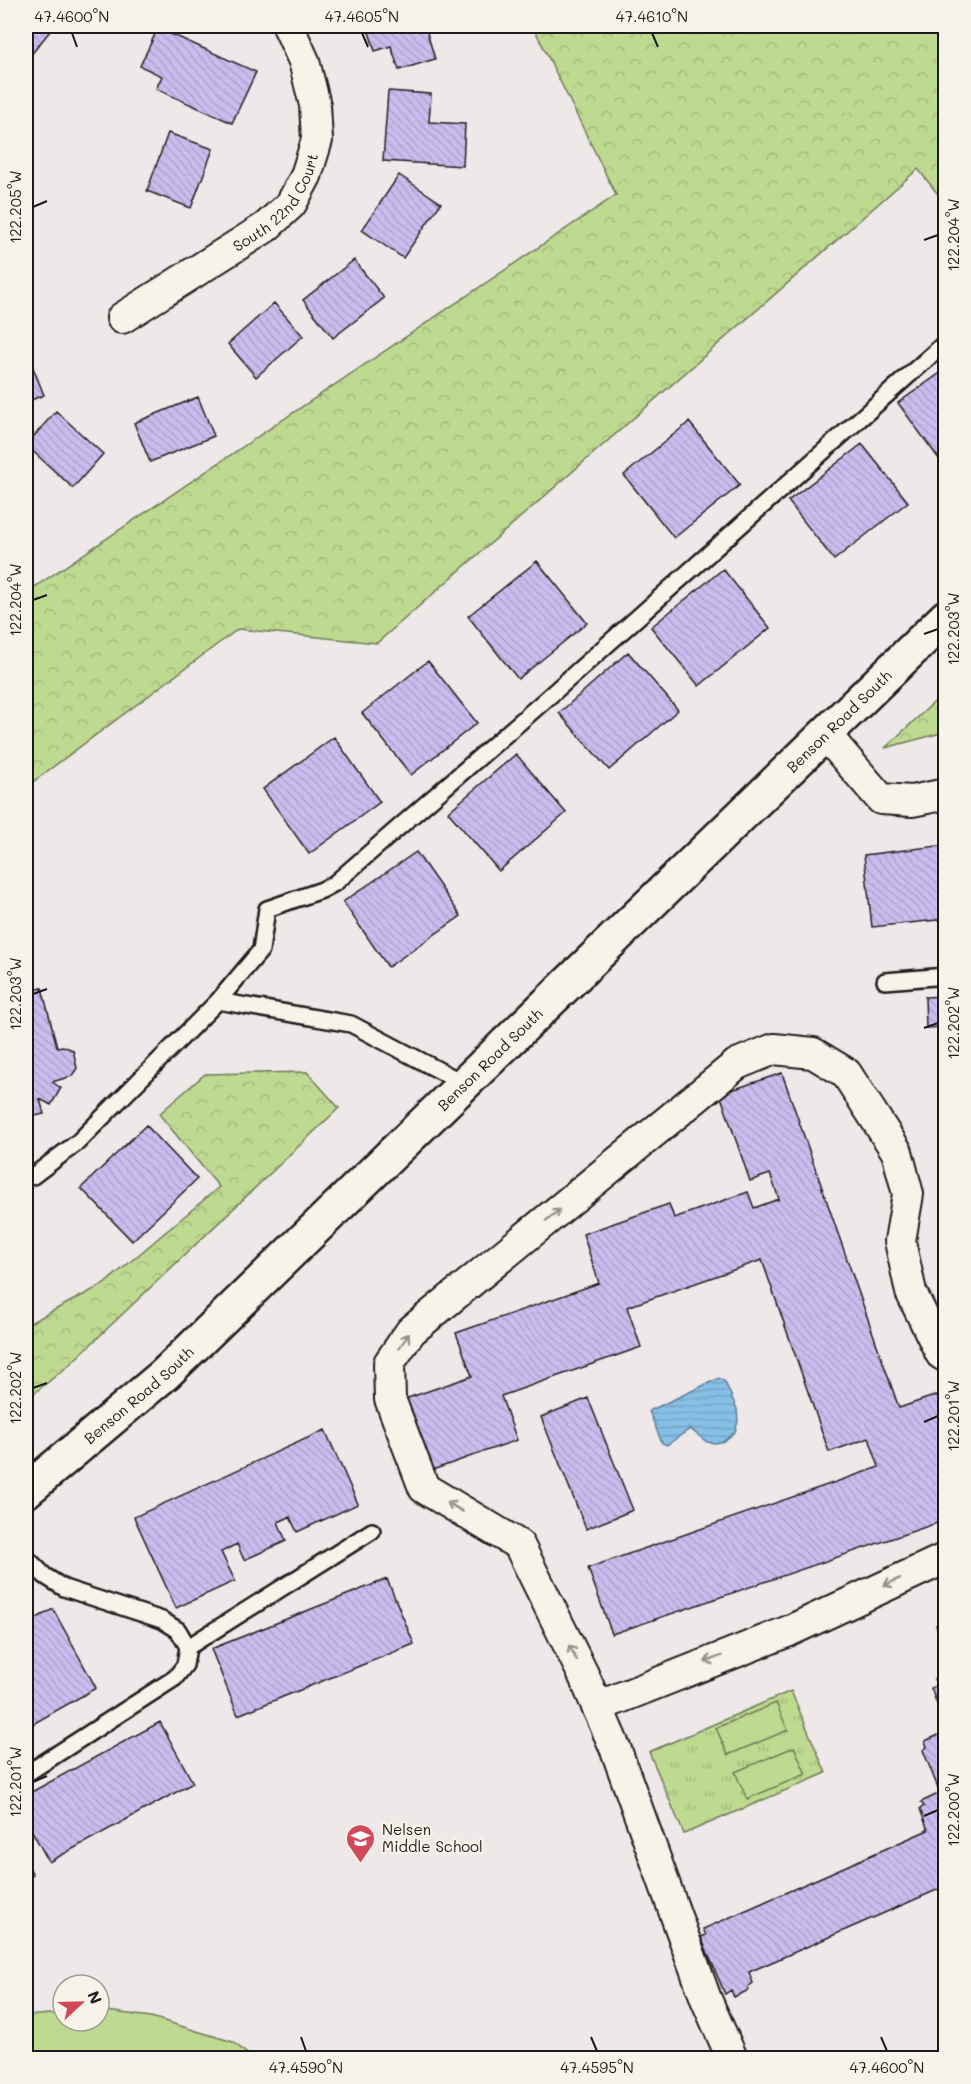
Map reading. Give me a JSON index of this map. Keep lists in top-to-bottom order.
{
  "streets": {
    "street": ["South 22nd Court", "Benson Road South"]
  },
  "places": {
    "school or university": ["Nelsen Middle School"]
  },
  "north": "right",
  "coordinates": [
    "47.4600°N",
    "47.4605°N",
    "47.4610°N",
    "122.205°W",
    "122.204°W",
    "122.203°W",
    "122.202°W",
    "122.201°W",
    "122.200°W",
    "47.4590°N",
    "47.4595°N"
  ]
}
